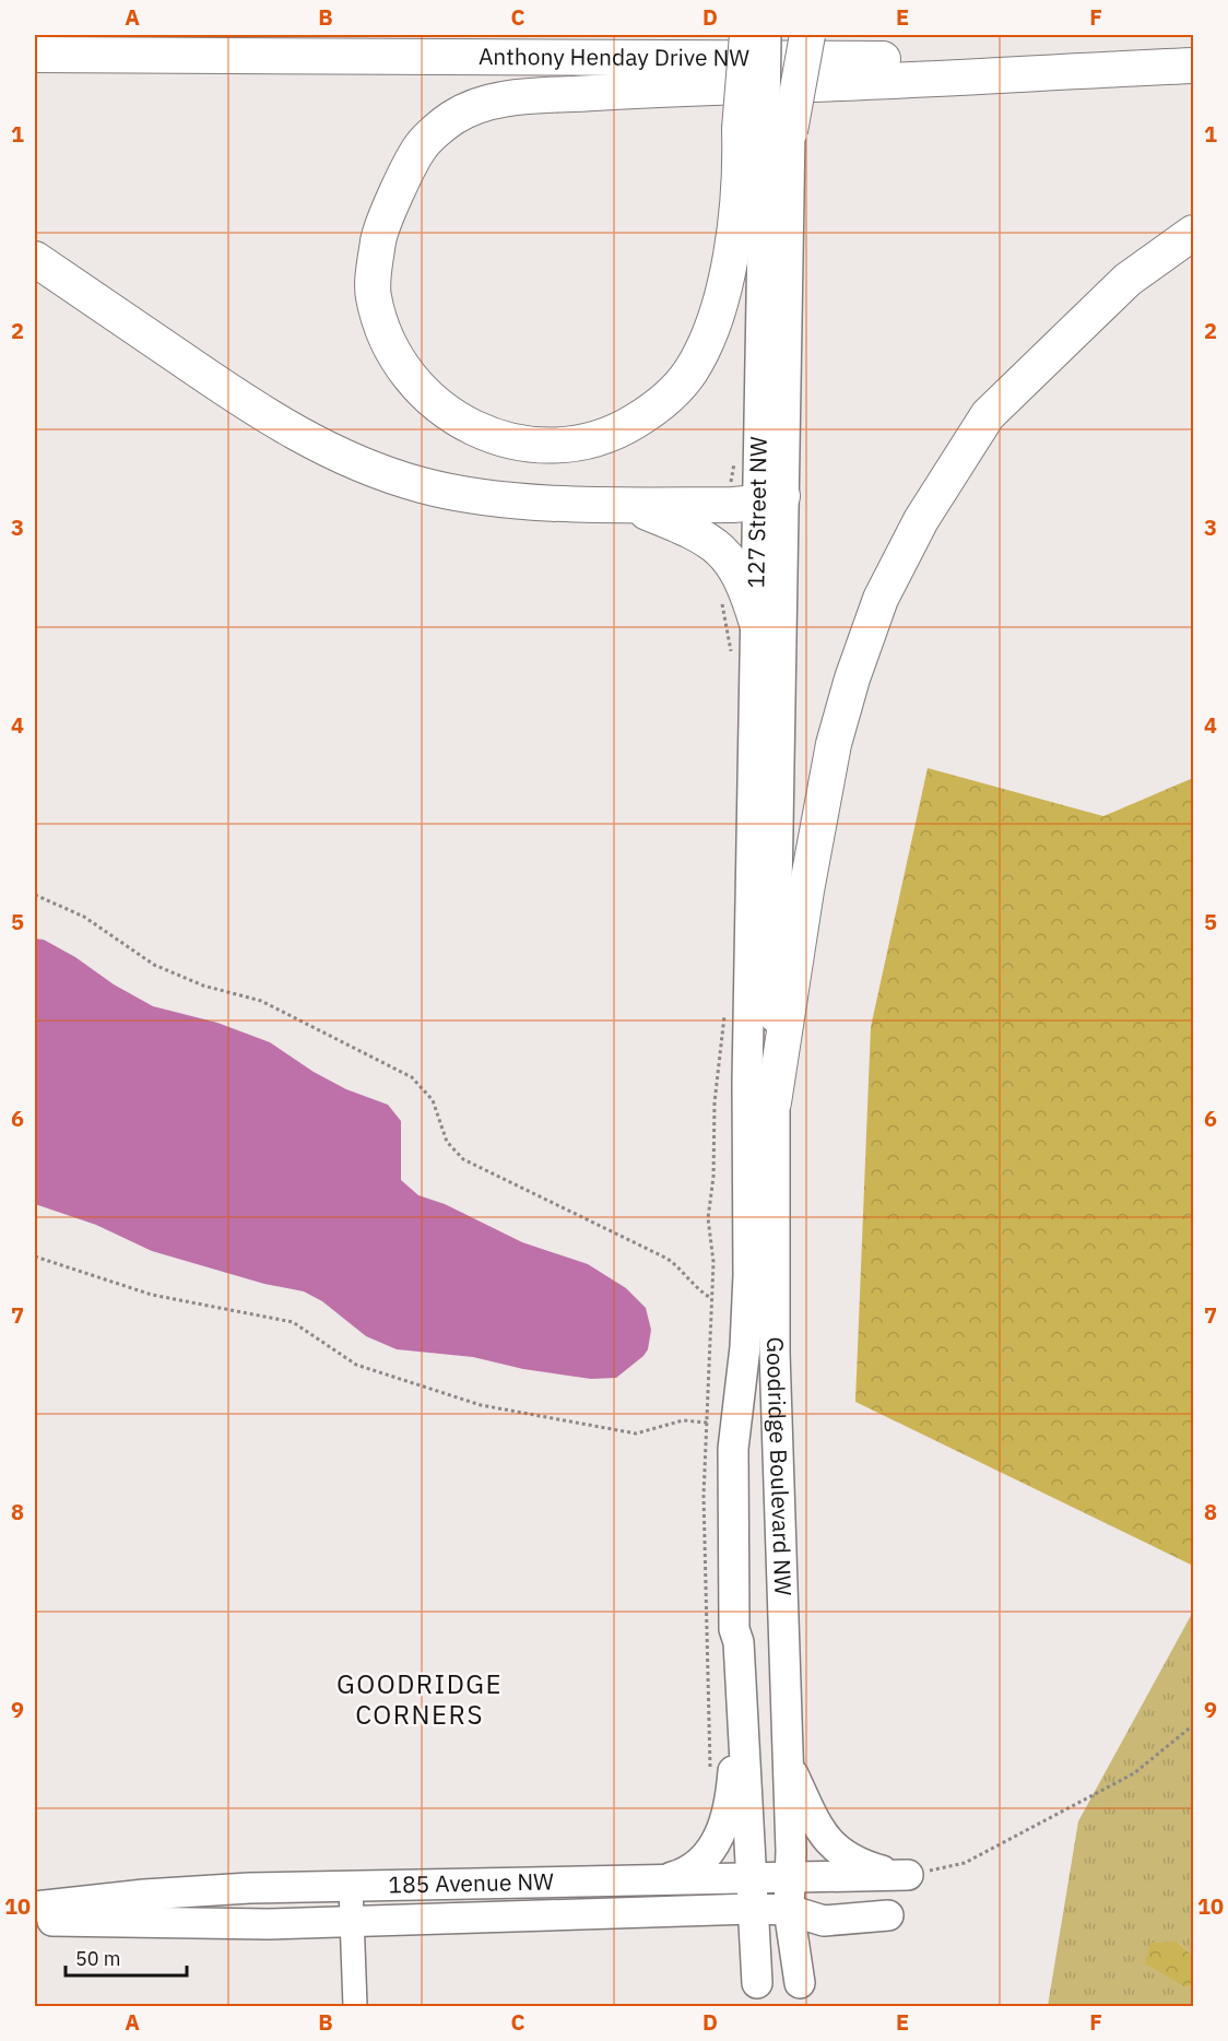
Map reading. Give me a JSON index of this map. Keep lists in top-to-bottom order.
{
  "streets": {
    "highway": ["Anthony Henday Drive NW"],
    "main road": ["127 Street NW", "Goodridge Boulevard NW", "185 Avenue NW"]
  },
  "crossings": [
    ["127 Street NW", "Goodridge Boulevard NW"],
    ["Goodridge Boulevard NW", "185 Avenue NW"]
  ],
  "districts": ["GOODRIDGE CORNERS"],
  "scale_bar": "50 m",
  "grid": {
    "columns": [
      "A",
      "B",
      "C",
      "D",
      "E",
      "F"
    ],
    "rows": [
      "1",
      "2",
      "3",
      "4",
      "5",
      "6",
      "7",
      "8",
      "9",
      "10"
    ]
  }
}
